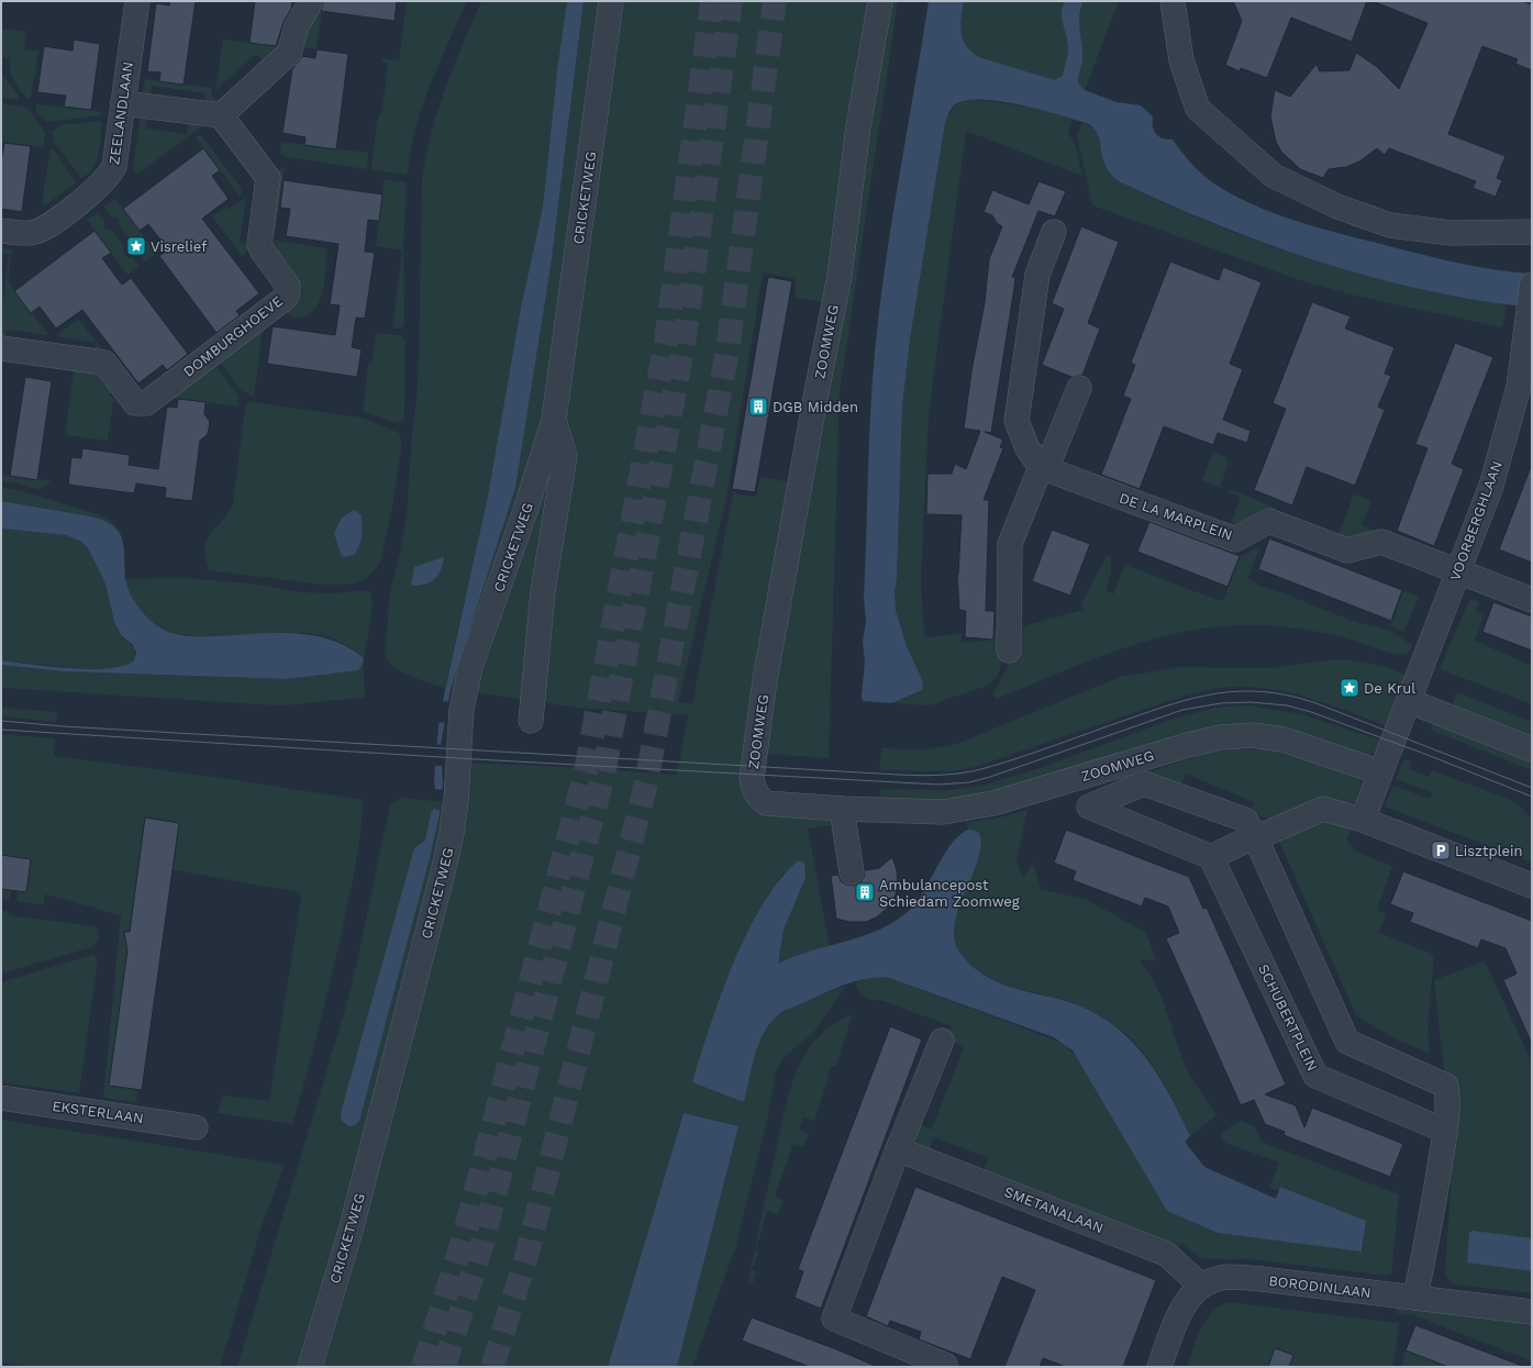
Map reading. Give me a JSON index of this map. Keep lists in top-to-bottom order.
{
  "streets": {
    "street": [
      "ZEELANDLAAN",
      "CRICKETWEG",
      "DOMBURGHOEVE",
      "ZOOMWEG",
      "DE LA MARPLEIN",
      "VOORBERGHLAAN",
      "SCHUBERTPLEIN",
      "EKSTERLAAN",
      "SMETANALAAN",
      "BORODINLAAN"
    ]
  },
  "crossings": [
    ["ZOOMWEG", "VOORBERGHLAAN"],
    ["DE LA MARPLEIN", "VOORBERGHLAAN"],
    ["SMETANALAAN", "BORODINLAAN"]
  ],
  "places": {
    "place": ["Visrelief", "De Krul"],
    "building": ["DGB Midden", "Ambulancepost Schiedam Zoomweg"],
    "parking": ["Lisztplein"]
  }
}
